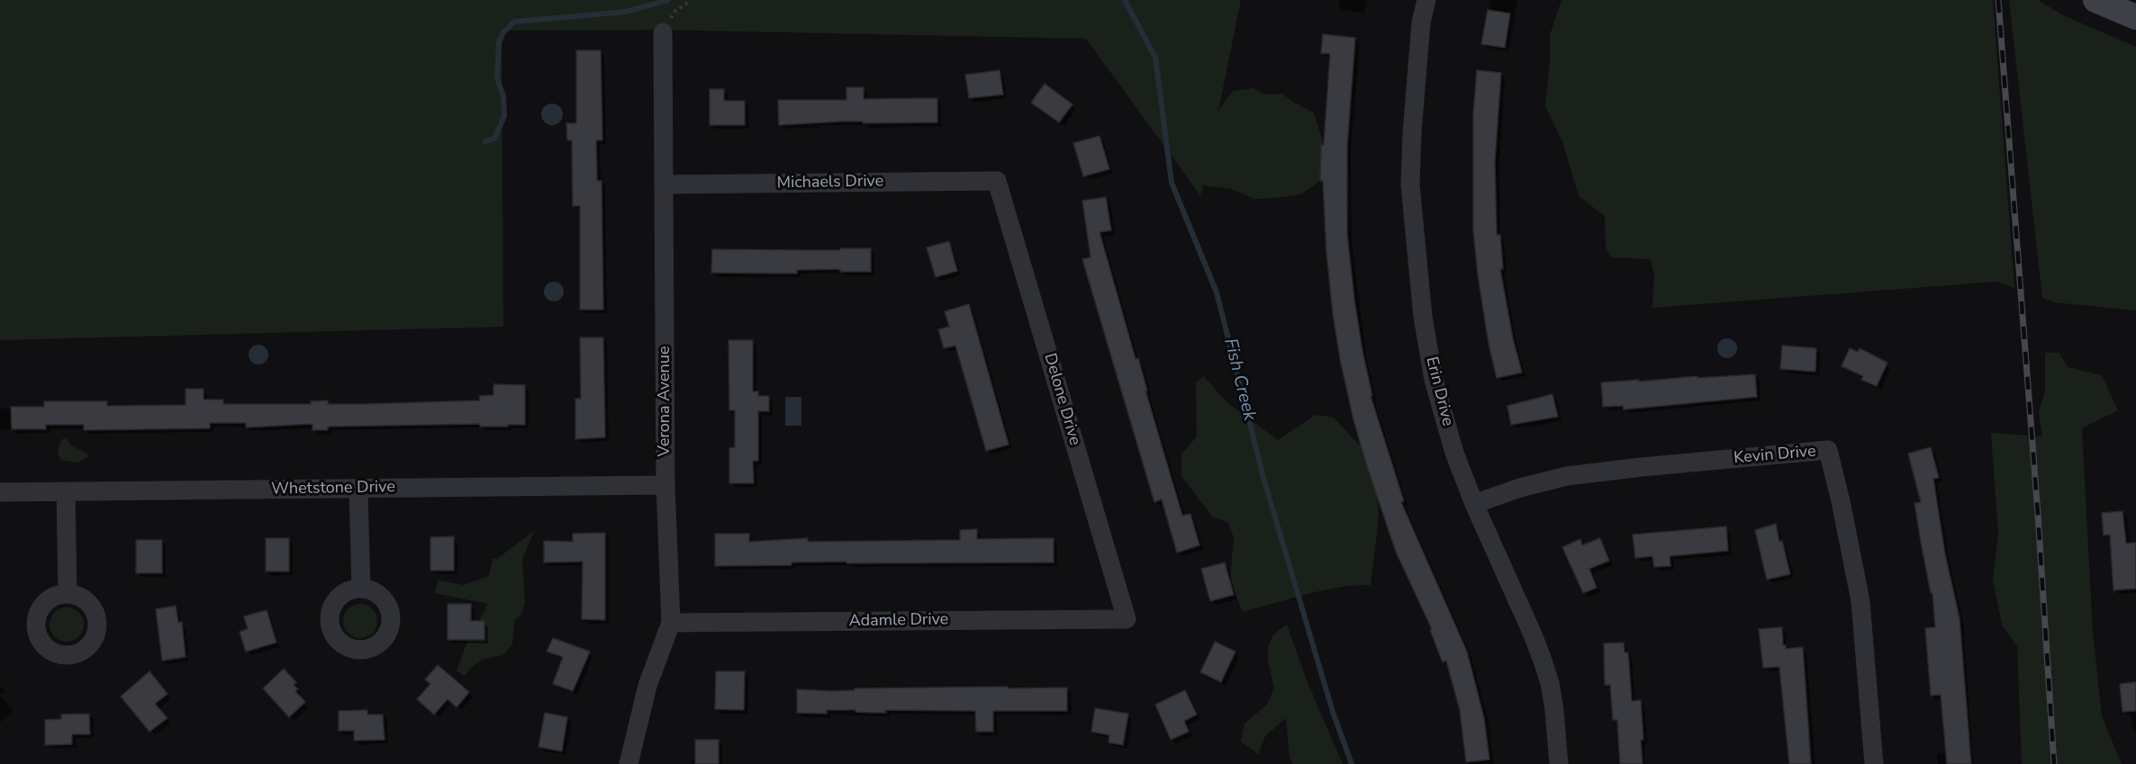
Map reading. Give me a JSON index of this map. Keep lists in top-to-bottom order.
{
  "streets": {
    "street": [
      "Michaels Drive",
      "Erin Drive",
      "Delone Drive",
      "Verona Avenue",
      "Kevin Drive",
      "Whetstone Drive",
      "Adamle Drive"
    ]
  },
  "crossings": [
    ["Michaels Drive", "Delone Drive"],
    ["Michaels Drive", "Verona Avenue"],
    ["Erin Drive", "Kevin Drive"],
    ["Delone Drive", "Adamle Drive"],
    ["Verona Avenue", "Whetstone Drive"],
    ["Verona Avenue", "Adamle Drive"]
  ],
  "water": ["Fish Creek"]
}
